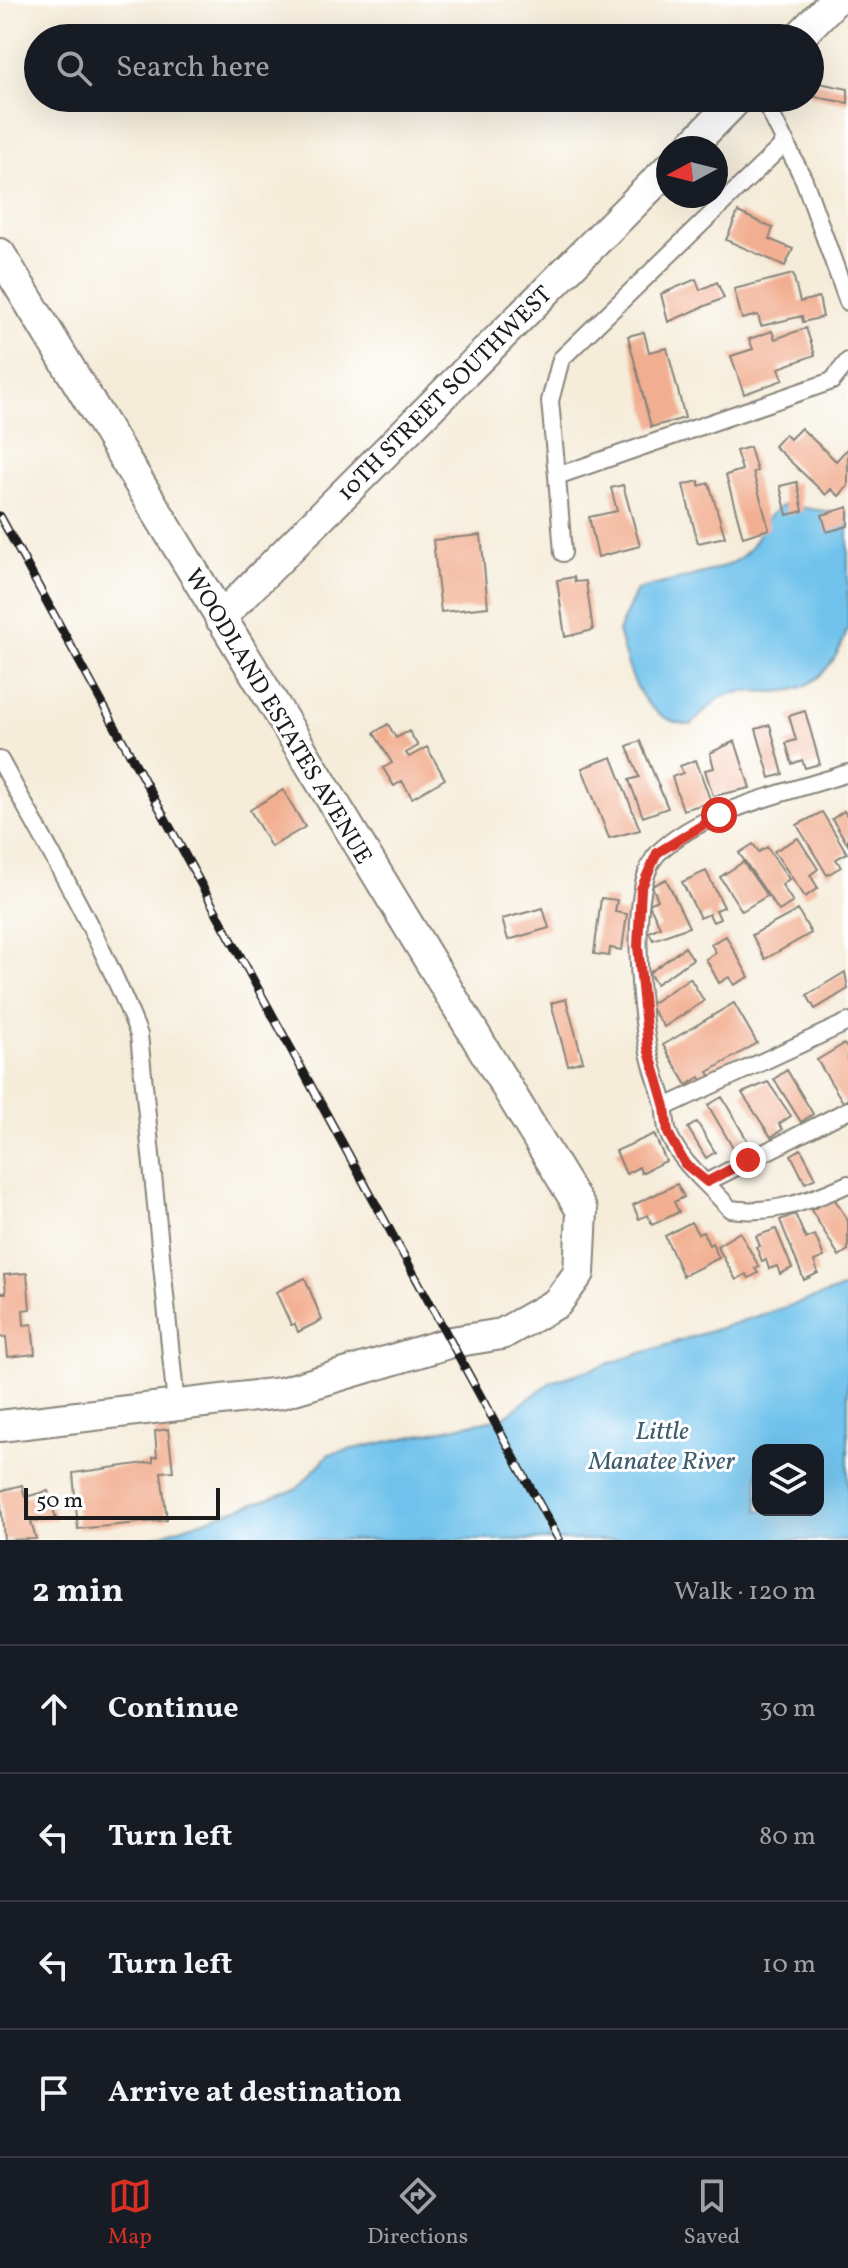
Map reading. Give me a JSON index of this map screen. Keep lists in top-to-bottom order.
{
  "streets": {
    "street": ["10TH STREET SOUTHWEST", "WOODLAND ESTATES AVENUE"]
  },
  "crossings": [
    ["10TH STREET SOUTHWEST", "WOODLAND ESTATES AVENUE"]
  ],
  "water": ["Little Manatee River"],
  "scale_bar": "50 m",
  "north": "left",
  "page": {
    "search": "Search here",
    "scale": "50 m",
    "heading": ["2 min", "Walk · 120 m"],
    "list": [
      ["Continue", "30 m"],
      ["Turn left", "80 m"],
      ["Turn left", "10 m"],
      "Arrive at destination"
    ],
    "nav": ["Map", "Directions", "Saved"]
  }
}
